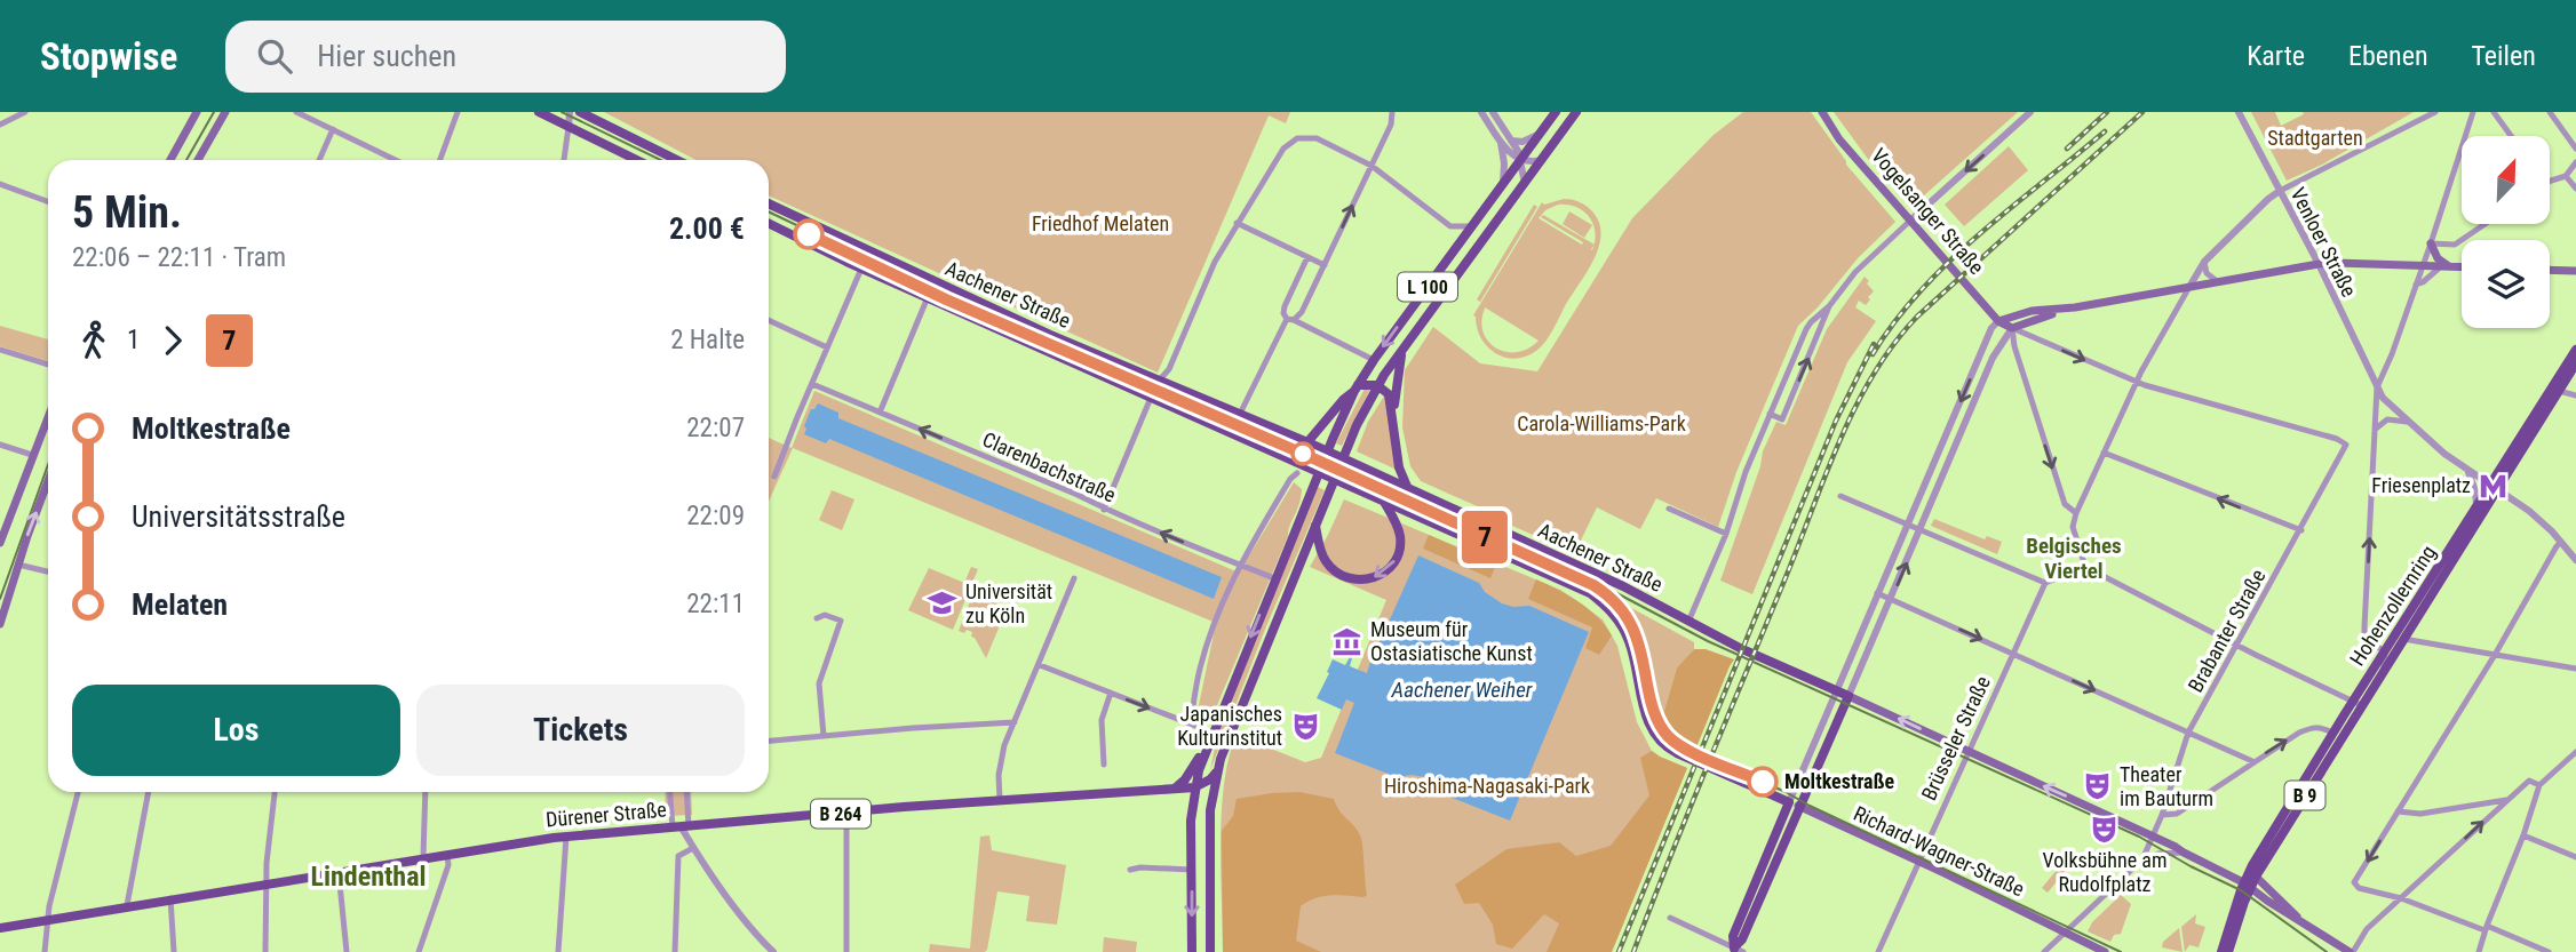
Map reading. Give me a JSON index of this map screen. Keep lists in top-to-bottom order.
{
  "streets": {
    "main road": [
      "Vogelsanger Straße",
      "L 100",
      "Aachener Straße",
      "Hohenzollernring",
      "B 9",
      "B 264",
      "Dürener Straße",
      "Richard-Wagner-Straße"
    ],
    "street": [
      "Venloer Straße",
      "Clarenbachstraße",
      "Brabanter Straße",
      "Brüsseler Straße"
    ]
  },
  "crossings": [
    ["L 100", "Aachener Straße"],
    ["Aachener Straße", "Hohenzollernring"],
    ["Aachener Straße", "Brabanter Straße"],
    ["Aachener Straße", "Brüsseler Straße"],
    ["Aachener Straße", "B 9"],
    ["Aachener Straße", "Richard-Wagner-Straße"],
    ["Hohenzollernring", "B 9"],
    ["Brüsseler Straße", "Richard-Wagner-Straße"]
  ],
  "one_way": ["Clarenbachstraße"],
  "districts": ["Belgisches Viertel", "Lindenthal"],
  "water": ["Aachener Weiher"],
  "parks": [
    "Stadtgarten",
    "Friedhof Melaten",
    "Carola-Williams-Park",
    "Hiroshima-Nagasaki-Park"
  ],
  "places": {
    "metro station": ["Friesenplatz"],
    "school or university": ["Universität zu Köln"],
    "museum": ["Museum für Ostasiatische Kunst"],
    "theatre": ["Japanisches Kulturinstitut", "Theater im Bauturm", "Volksbühne am Rudolfplatz"],
    "other": ["Moltkestraße"]
  },
  "lines": ["tram line 7"],
  "north": "top right",
  "page": {
    "header": "Stopwise",
    "search": "Hier suchen",
    "nav": ["Karte", "Ebenen", "Teilen"],
    "on_map": "7",
    "heading": ["5 Min.", "22:06 – 22:11 · Tram", "2.00 €"],
    "legs": ["1", "7", "2 Halte"],
    "list": [
      {
        "name": "Moltkestraße",
        "value": "22:07"
      },
      {
        "name": "Universitätsstraße",
        "value": "22:09"
      },
      {
        "name": "Melaten",
        "value": "22:11"
      }
    ],
    "buttons": ["Los", "Tickets"]
  }
}
